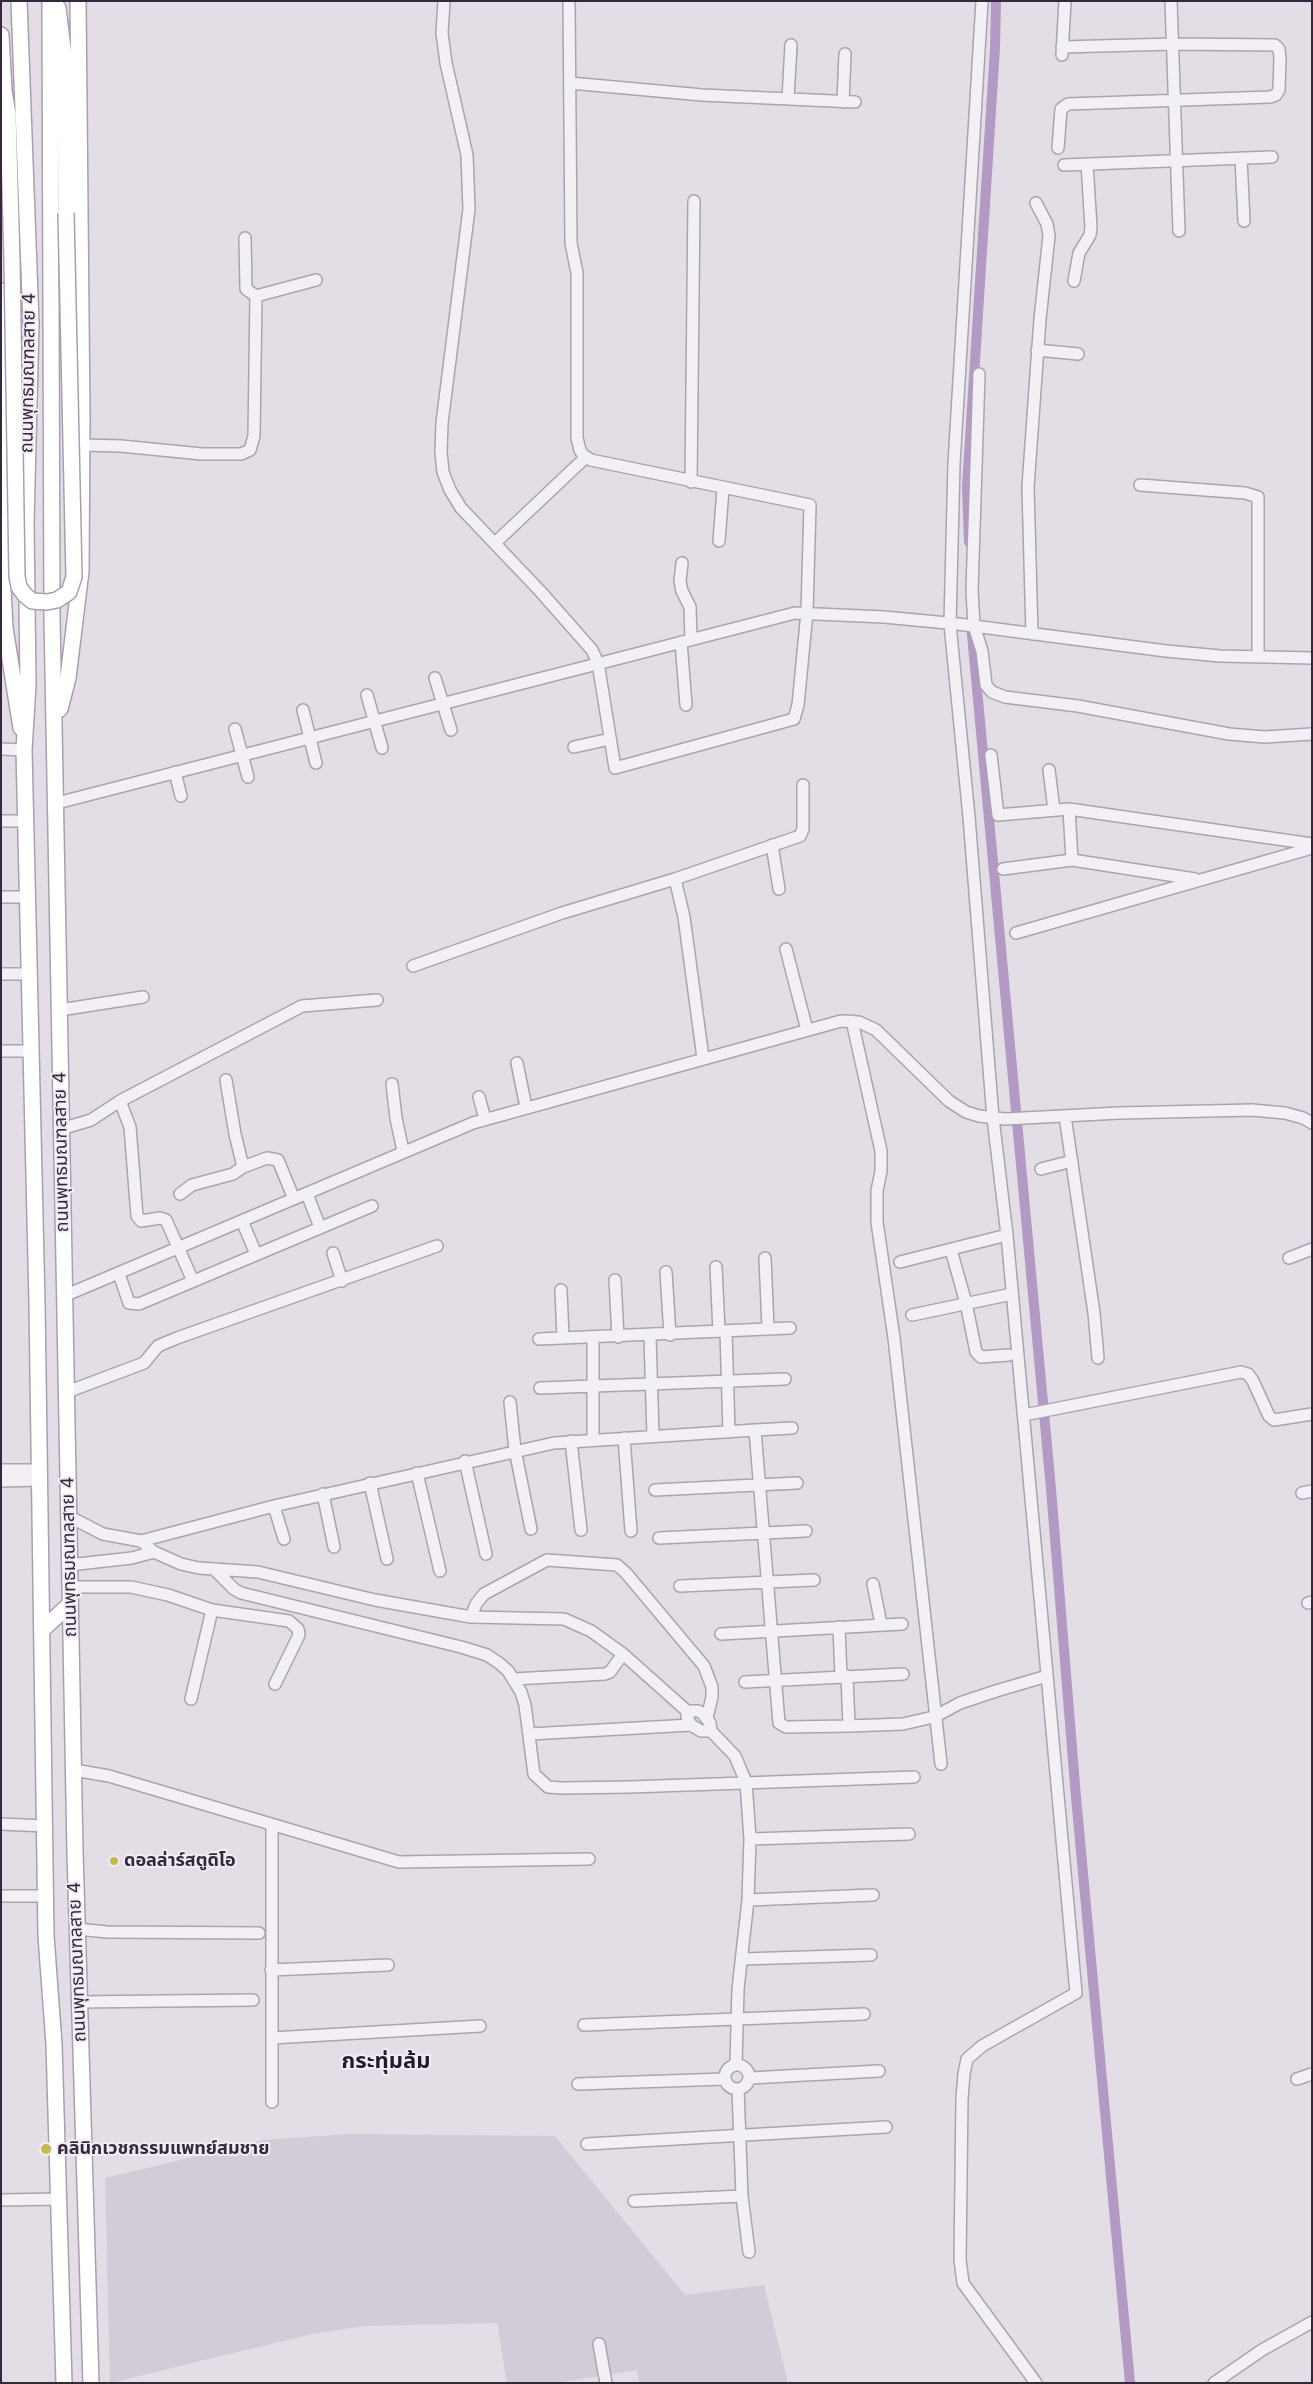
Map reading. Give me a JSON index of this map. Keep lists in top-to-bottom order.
{
  "streets": {
    "main road": ["ถนนพุทธมณฑลสาย 4"]
  },
  "districts": ["กระทุ่มล้ม"],
  "places": ["ดอลล่าร์สตูดิโอ", "คลินิกเวชกรรมแพทย์สมชาย"]
}
